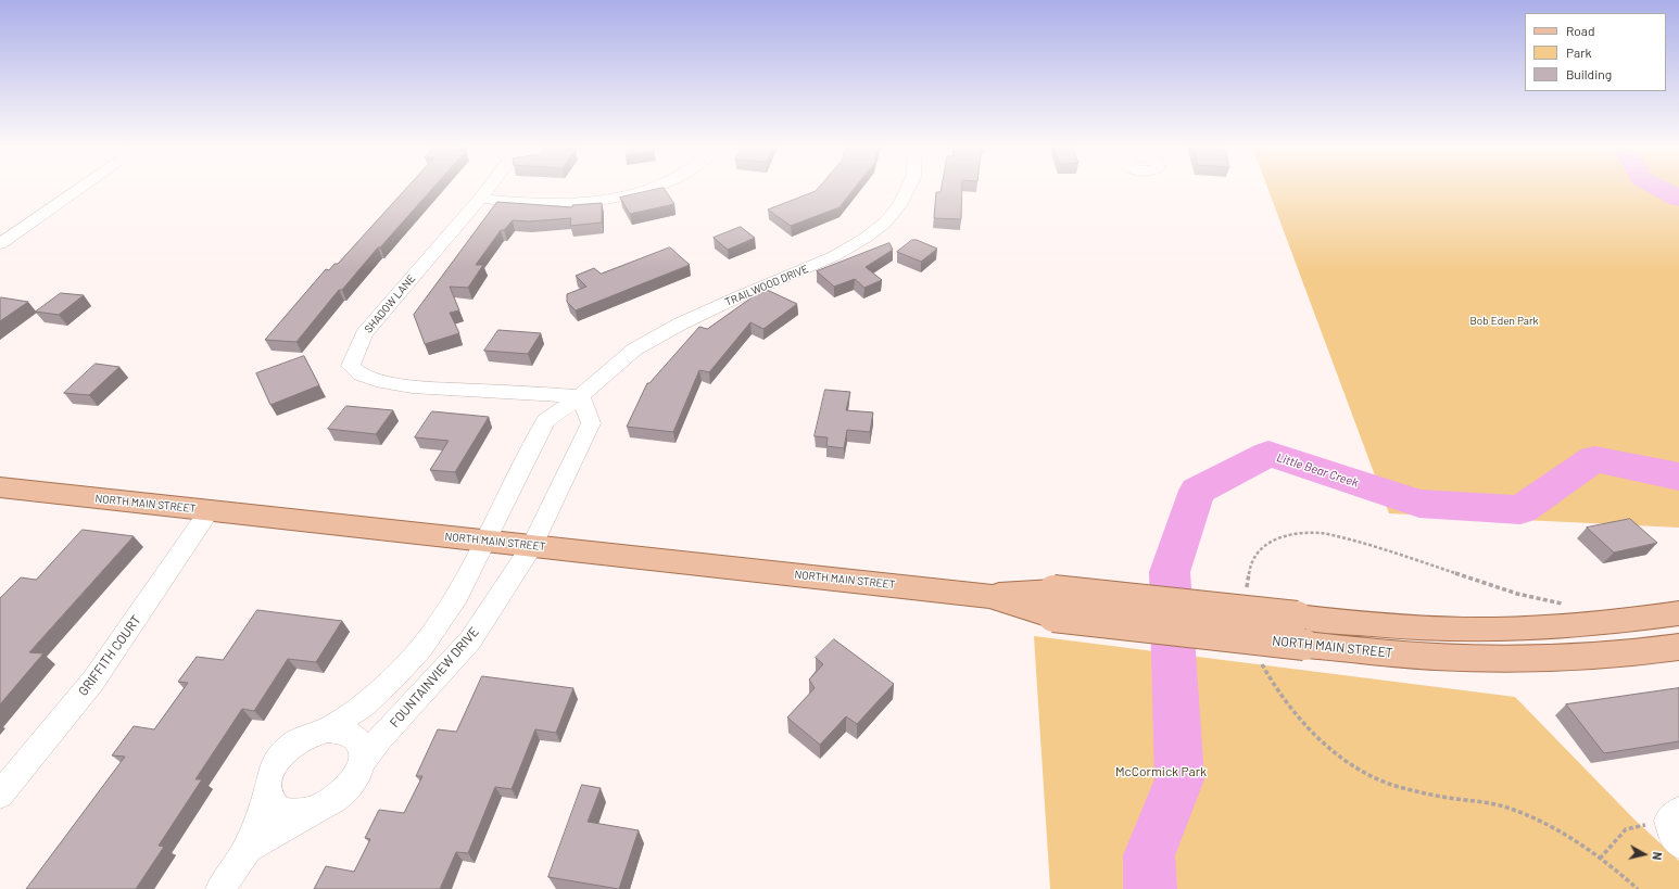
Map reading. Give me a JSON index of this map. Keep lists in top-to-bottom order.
{
  "streets": {
    "main road": ["NORTH MAIN STREET"],
    "street": [
      "TRAILWOOD DRIVE",
      "SHADOW LANE",
      "GRIFFITH COURT",
      "FOUNTAINVIEW DRIVE"
    ]
  },
  "crossings": [
    ["TRAILWOOD DRIVE", "SHADOW LANE"],
    ["TRAILWOOD DRIVE", "NORTH MAIN STREET"],
    ["TRAILWOOD DRIVE", "FOUNTAINVIEW DRIVE"],
    ["NORTH MAIN STREET", "GRIFFITH COURT"],
    ["NORTH MAIN STREET", "FOUNTAINVIEW DRIVE"]
  ],
  "water": ["Little Bear Creek"],
  "parks": ["Bob Eden Park", "McCormick Park"],
  "legend": ["Road", "Park", "Building"],
  "north": "right"
}
